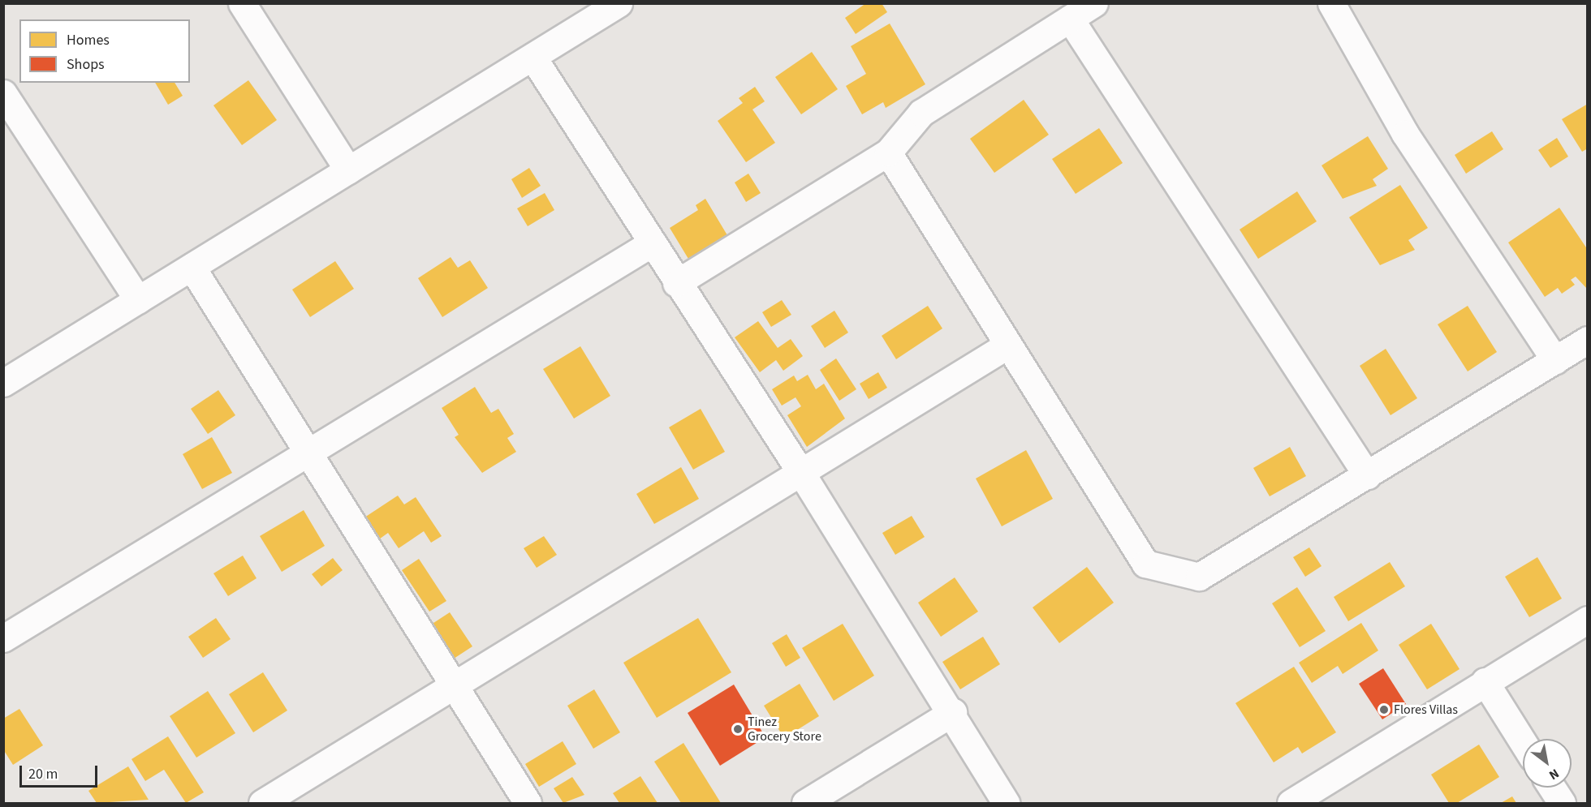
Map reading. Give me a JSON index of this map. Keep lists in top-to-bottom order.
{
  "places": ["Flores Villas", "Tinez Grocery Store"],
  "legend": ["Homes", "Shops"],
  "scale_bar": "20 m",
  "north": "bottom right"
}
